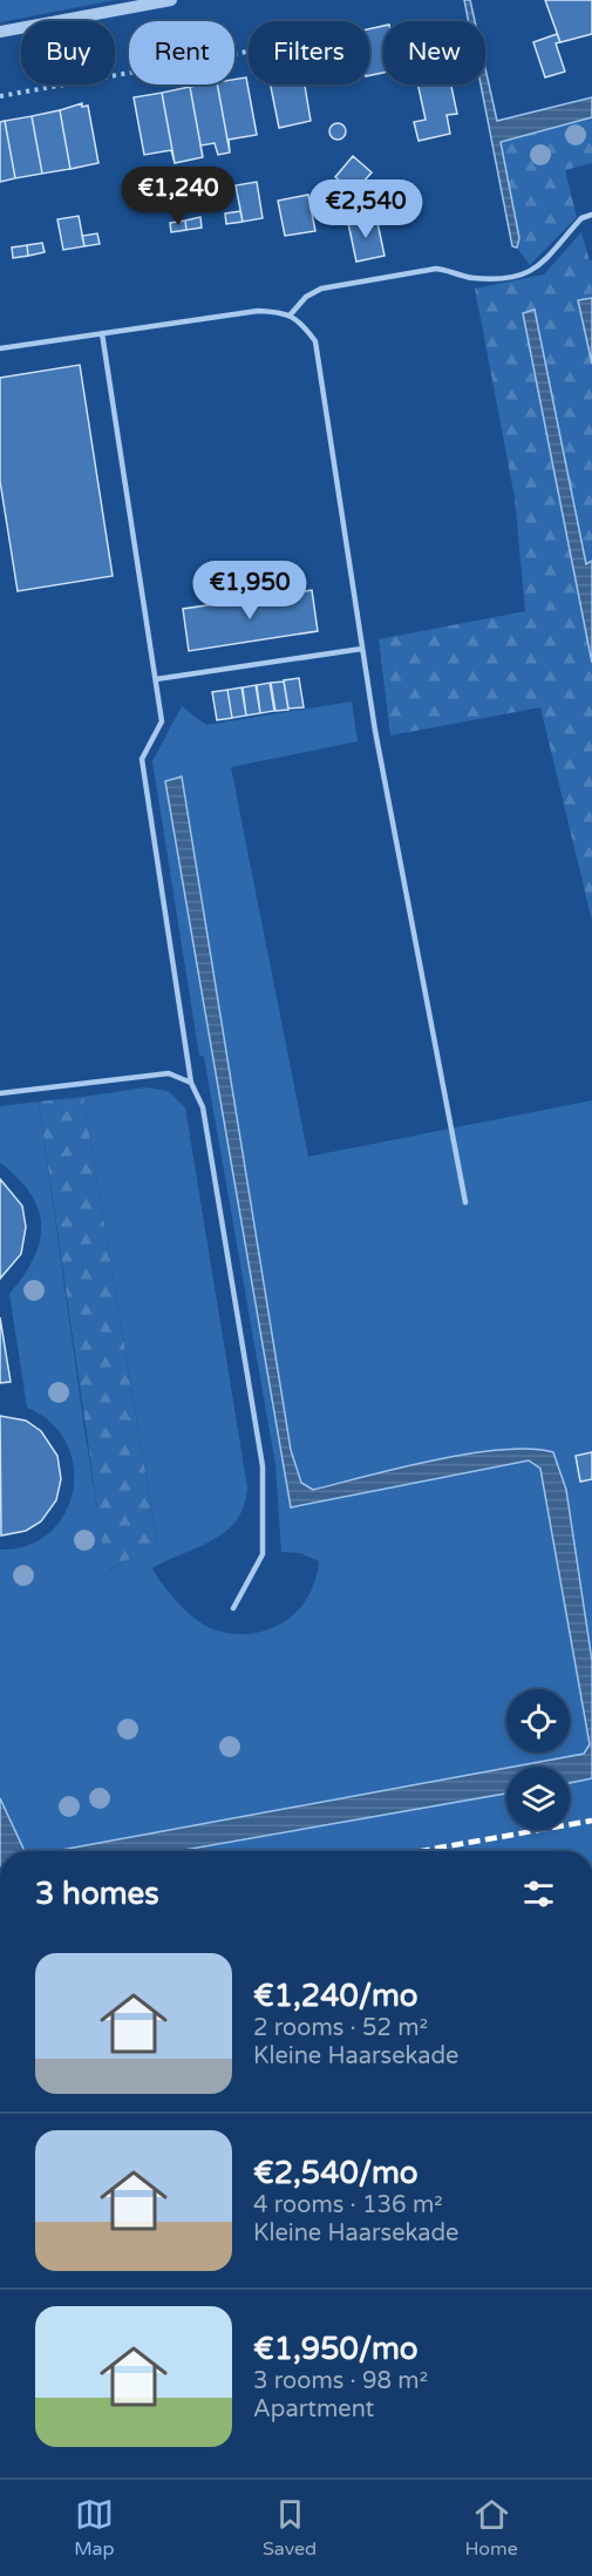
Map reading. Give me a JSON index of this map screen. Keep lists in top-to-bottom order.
{
  "page": {
    "chip": [
      "Buy",
      "Rent",
      "Filters",
      "New"
    ],
    "price": ["€1,240", "€2,540", "€1,950"],
    "heading": "3 homes",
    "list": [
      {
        "name": "€1,240/mo",
        "note": "2 rooms · 52 m² · Kleine Haarsekade"
      },
      {
        "name": "€2,540/mo",
        "note": "4 rooms · 136 m² · Kleine Haarsekade"
      },
      {
        "name": "€1,950/mo",
        "note": "3 rooms · 98 m² · Apartment"
      }
    ],
    "tabs": ["Map", "Saved", "Home"]
  }
}
